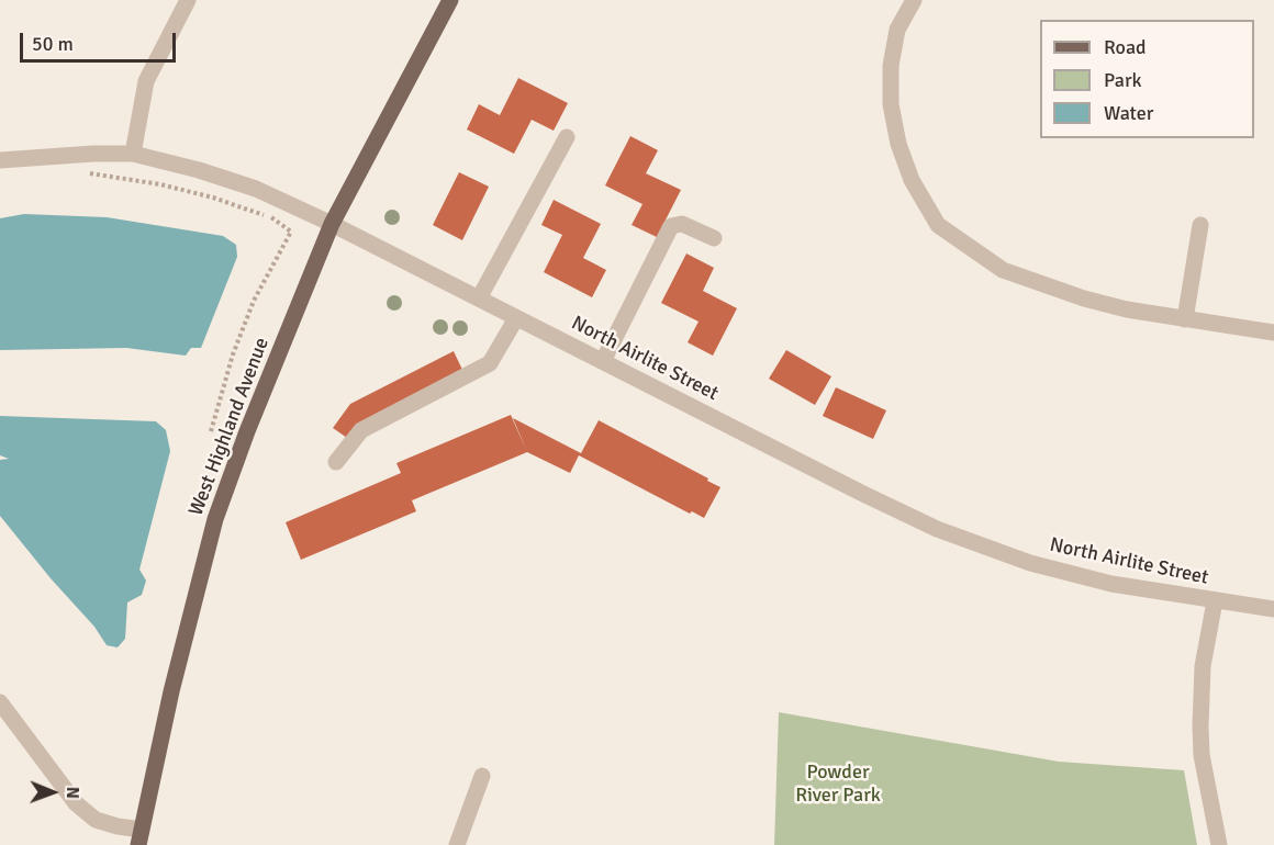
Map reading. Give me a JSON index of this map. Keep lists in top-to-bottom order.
{
  "streets": {
    "main road": ["West Highland Avenue"],
    "street": ["North Airlite Street"]
  },
  "crossings": [
    ["North Airlite Street", "West Highland Avenue"]
  ],
  "parks": ["Powder River Park"],
  "legend": ["Road", "Park", "Water"],
  "scale_bar": "50 m",
  "north": "right"
}
